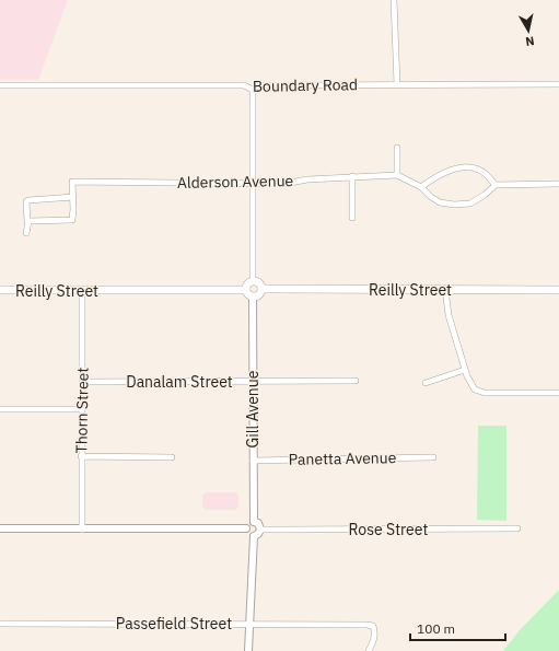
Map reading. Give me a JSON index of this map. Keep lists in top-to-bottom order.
{
  "streets": {
    "main road": ["Reilly Street"],
    "street": [
      "Boundary Road",
      "Alderson Avenue",
      "Danalam Street",
      "Gill Avenue",
      "Thorn Street",
      "Panetta Avenue",
      "Rose Street",
      "Passefield Street"
    ]
  },
  "crossings": [
    ["Reilly Street", "Gill Avenue"],
    ["Reilly Street", "Thorn Street"],
    ["Danalam Street", "Gill Avenue"],
    ["Danalam Street", "Thorn Street"],
    ["Gill Avenue", "Panetta Avenue"],
    ["Gill Avenue", "Rose Street"]
  ],
  "scale_bar": "100 m",
  "north": "bottom"
}
